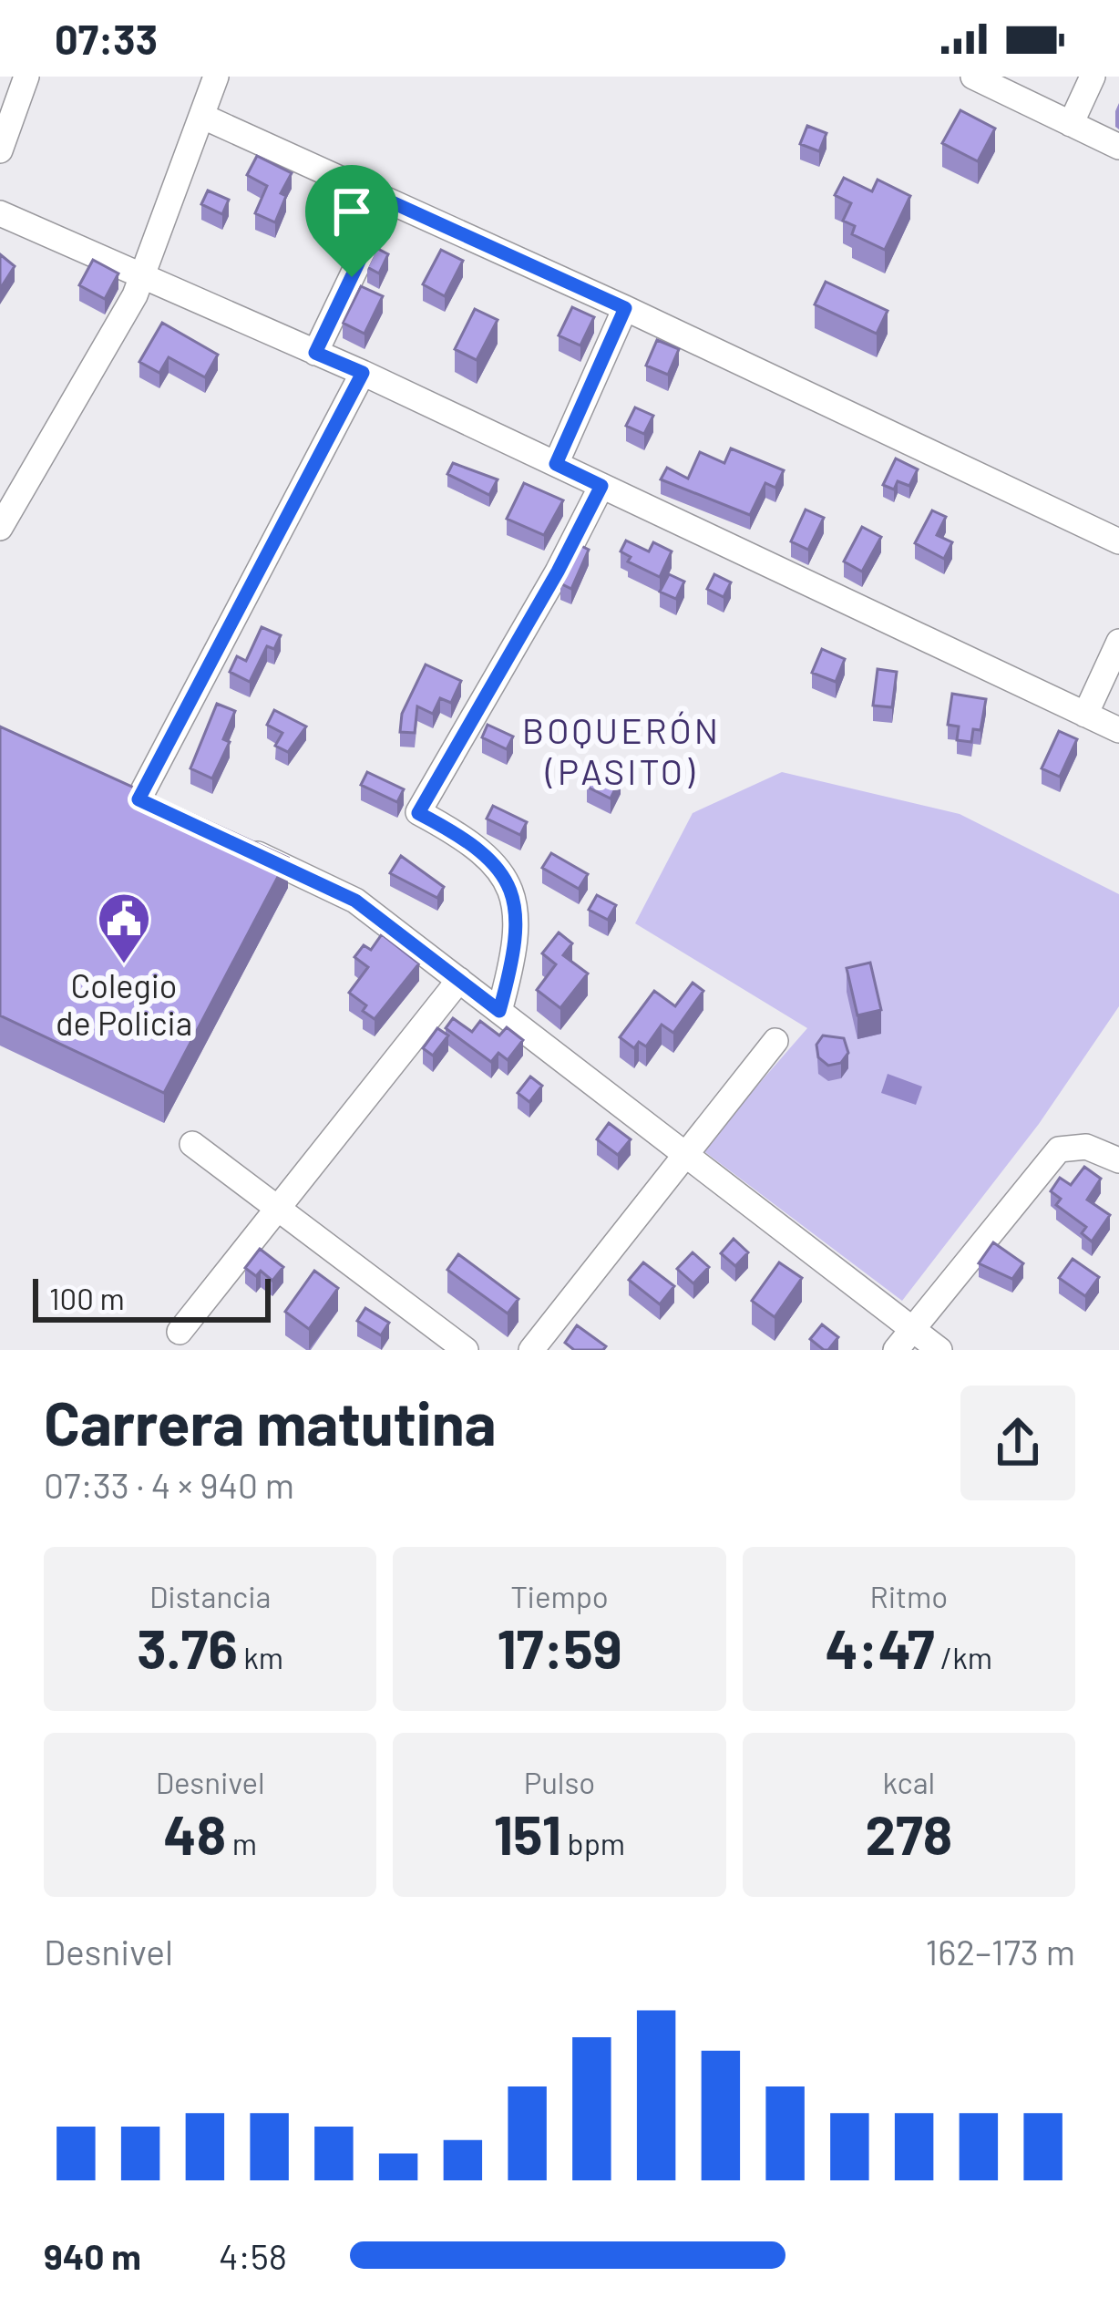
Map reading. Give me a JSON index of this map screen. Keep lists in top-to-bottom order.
{
  "districts": ["BOQUERÓN (PASITO)"],
  "places": {
    "public building": ["Colegio de Policia"]
  },
  "scale_bar": "100 m",
  "page": {
    "status": "07:33",
    "scale": "100 m",
    "heading": ["Carrera matutina", "07:33 · 4 × 940 m"],
    "stats": [
      ["Distancia", "3.76 km"],
      ["Tiempo", "17:59"],
      ["Ritmo", "4:47 /km"],
      ["Desnivel", "48 m"],
      ["Pulso", "151 bpm"],
      ["kcal", "278"]
    ],
    "chart": ["Desnivel", "162–173 m"],
    "list": [
      {
        "name": "940 m",
        "note": "4:58"
      }
    ]
  }
}
